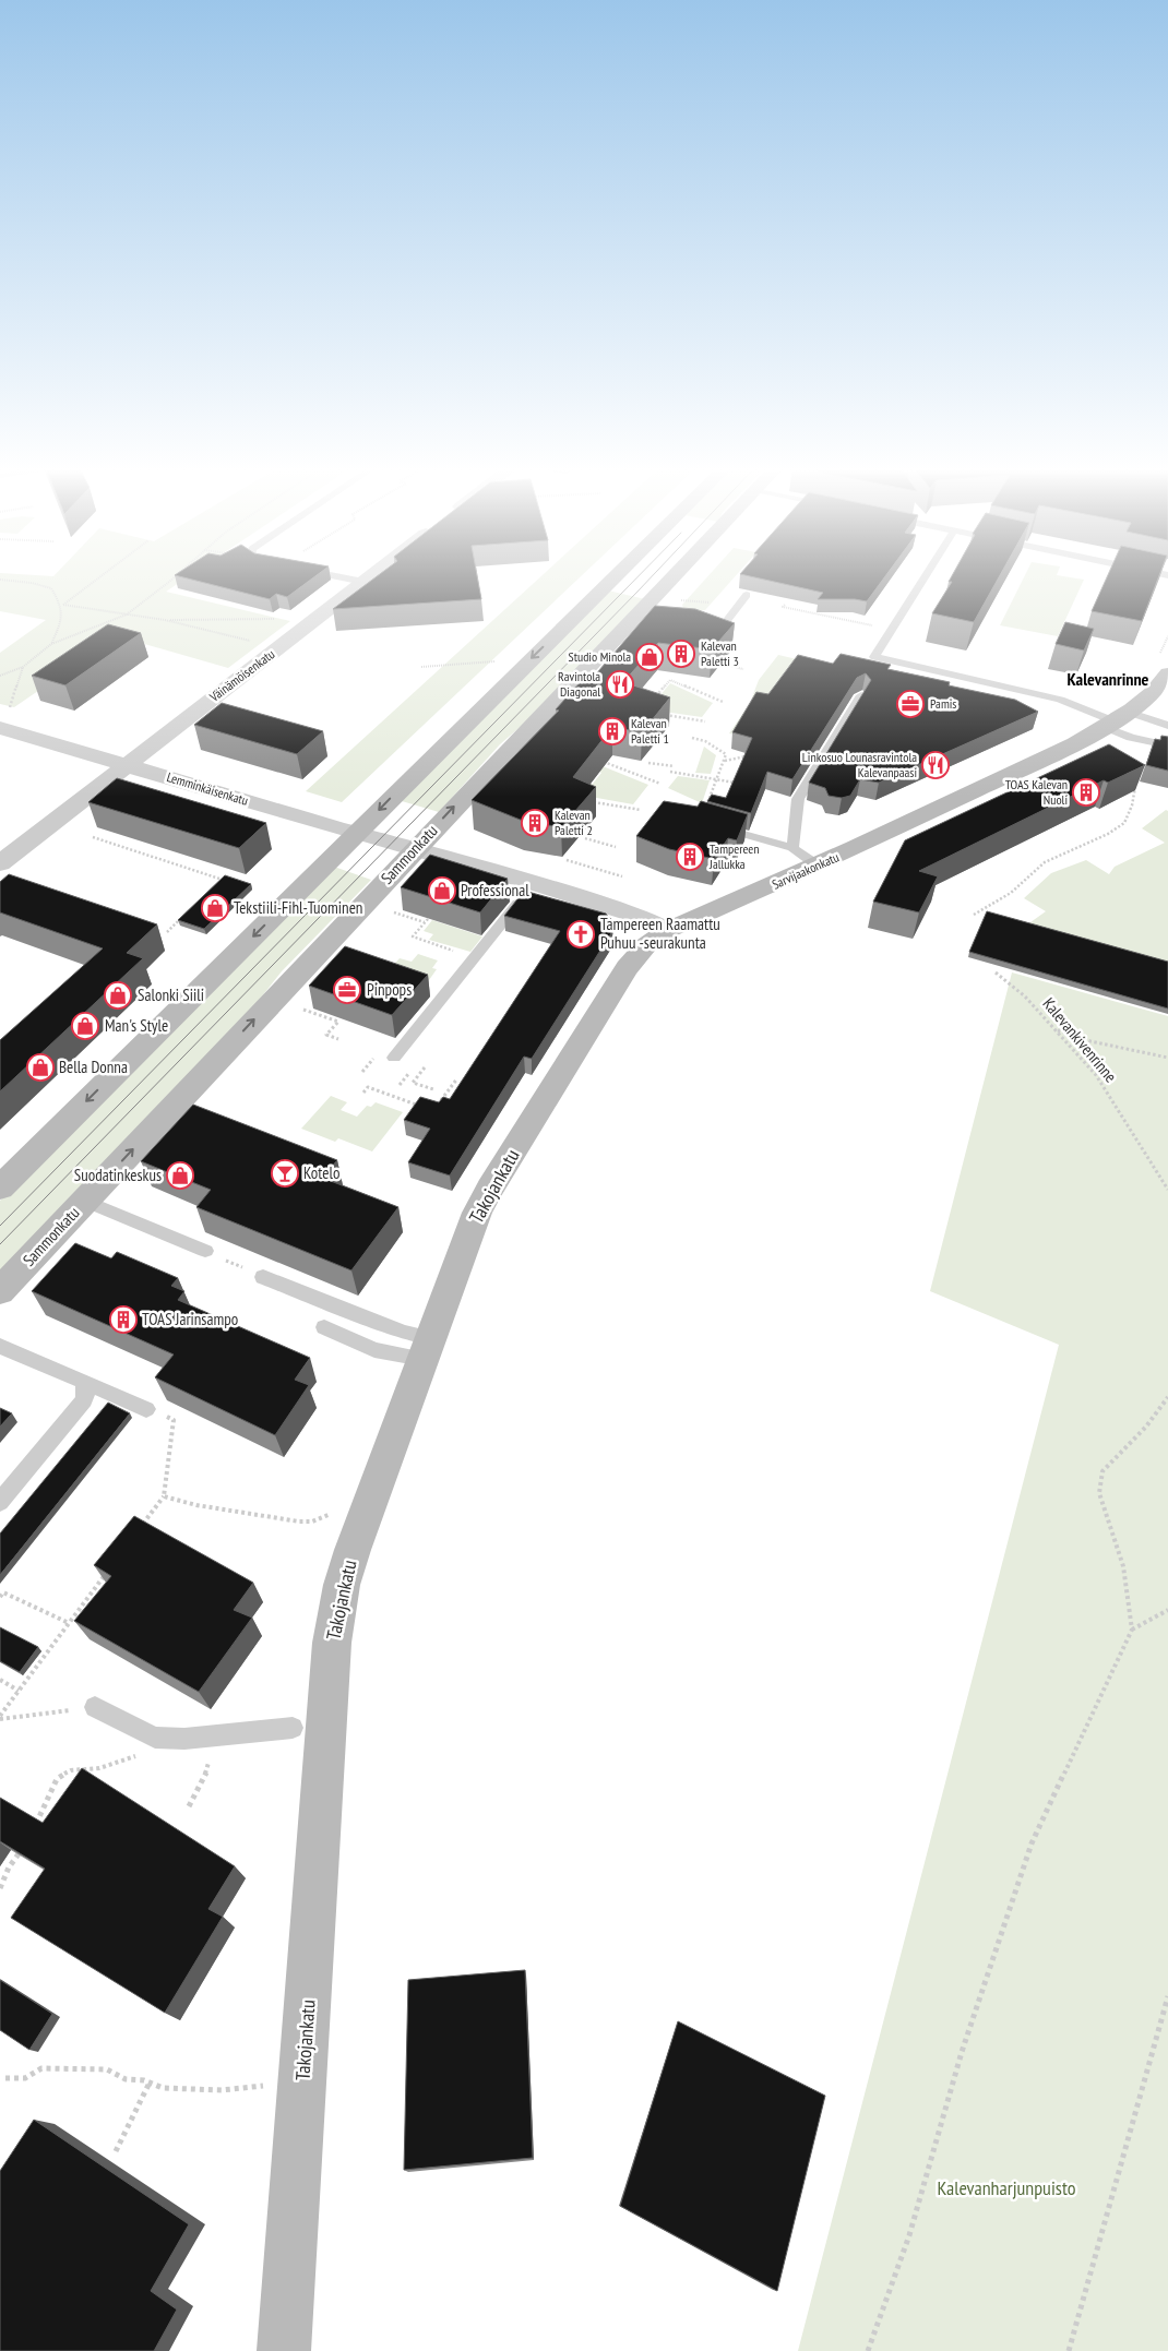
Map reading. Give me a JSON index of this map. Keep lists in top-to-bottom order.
{
  "streets": {
    "main road": ["Sammonkatu", "Sarvijaakonkatu", "Takojankatu"],
    "street": ["Väinämöisenkatu", "Lemminkäisenkatu"],
    "path": ["Kalevankivenrinne"]
  },
  "crossings": [
    ["Väinämöisenkatu", "Lemminkäisenkatu"],
    ["Lemminkäisenkatu", "Sammonkatu"],
    ["Sarvijaakonkatu", "Takojankatu"]
  ],
  "districts": ["Kalevanrinne"],
  "parks": ["Kalevanharjunpuisto"],
  "places": {
    "building": [
      "Kalevan Paletti 3",
      "Kalevan Paletti 1",
      "TOAS Kalevan Nuoli",
      "Kalevan Paletti 2",
      "Tampereen Jallukka",
      "TOAS Jarinsampo"
    ],
    "shop": [
      "Studio Minola",
      "Professional",
      "Tekstiili-Fihl-Tuominen",
      "Salonki Siili",
      "Man's Style",
      "Bella Donna",
      "Suodatinkeskus"
    ],
    "restaurant": ["Ravintola Diagonal", "Linkosuo Lounasravintola Kalevanpaasi"],
    "office": ["Pamis", "Pinpops"],
    "church": ["Tampereen Raamattu Puhuu -seurakunta"],
    "bar": ["Kotelo"]
  }
}
